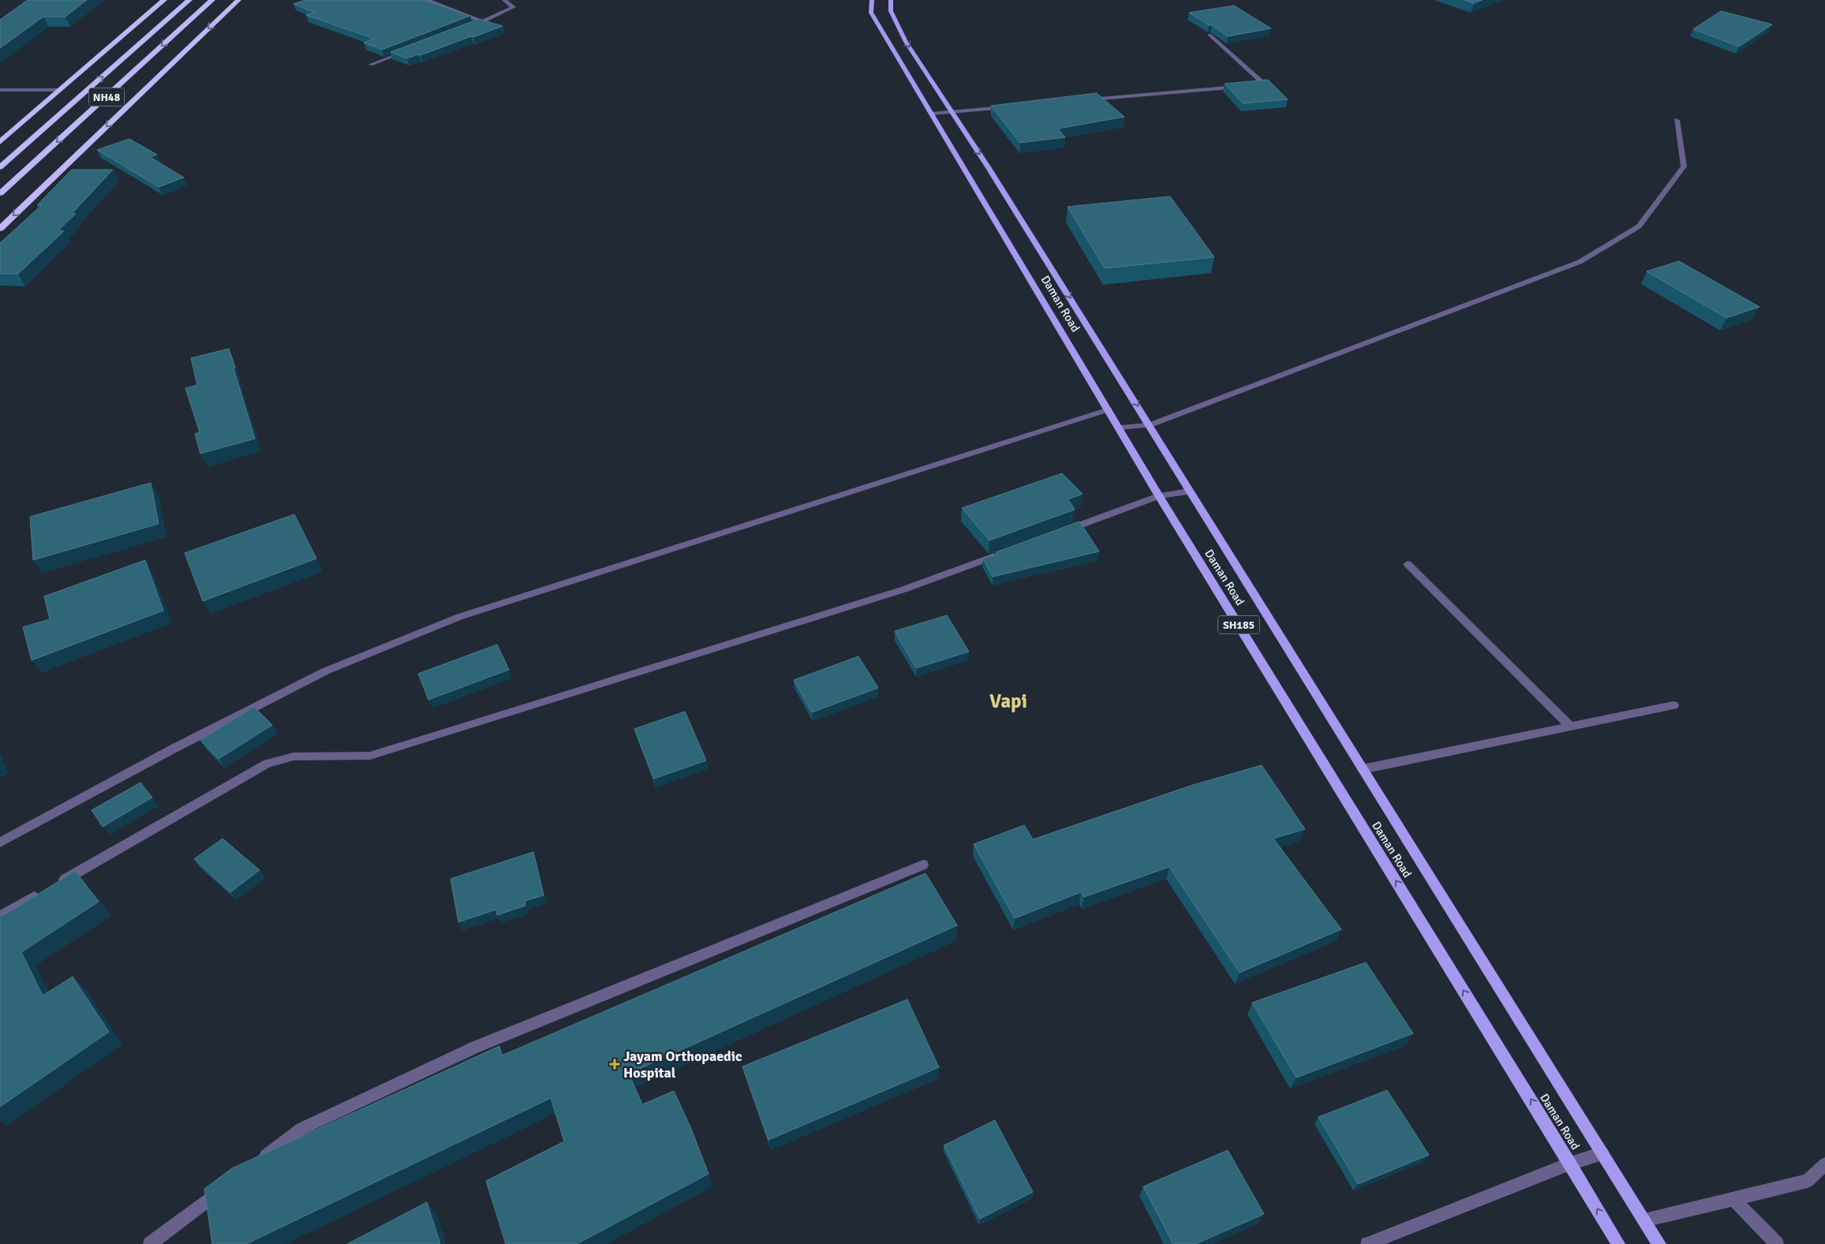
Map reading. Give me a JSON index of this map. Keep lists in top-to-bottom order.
{
  "streets": {
    "highway": ["NH48"],
    "main road": ["Daman Road", "SH185"]
  },
  "districts": ["Vapi"],
  "places": {
    "health": ["Jayam Orthopaedic Hospital"]
  }
}
